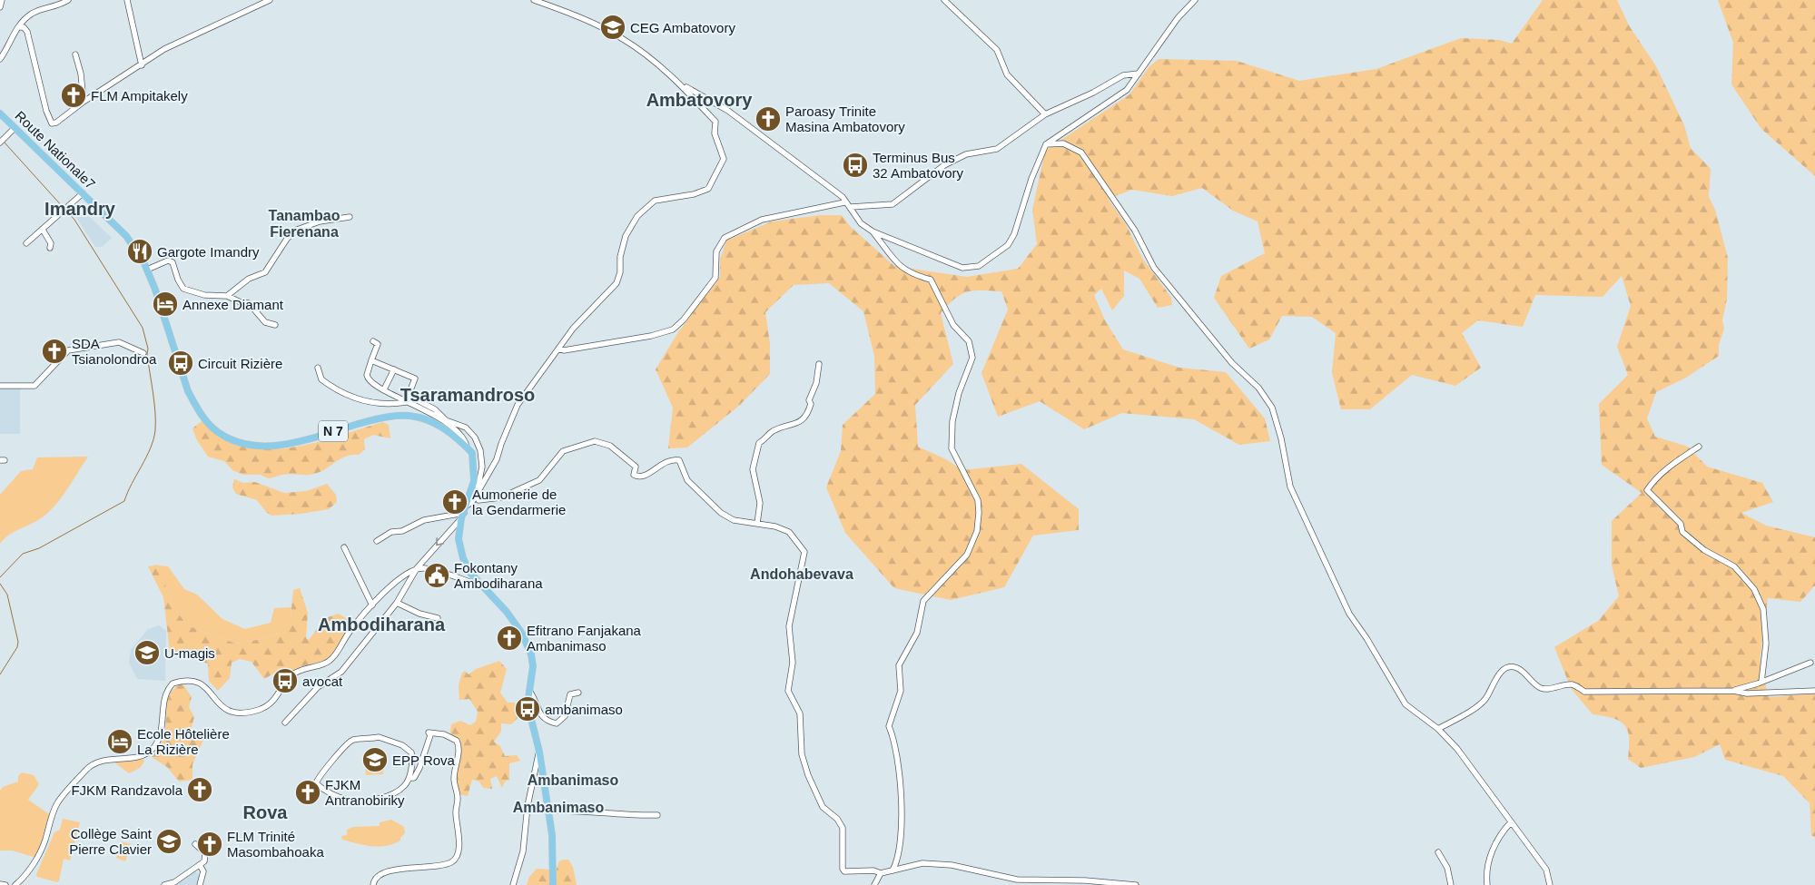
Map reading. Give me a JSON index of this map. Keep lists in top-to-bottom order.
{
  "streets": {
    "main road": ["Route Nationale7", "N 7"]
  },
  "districts": [
    "Ambatovory",
    "Imandry",
    "Tanambao Fierenana",
    "Tsaramandroso",
    "Andohabevava",
    "Ambodiharana",
    "Ambanimaso",
    "Ambanimaso",
    "Rova"
  ],
  "places": {
    "school or university": [
      "CEG Ambatovory",
      "U-magis",
      "EPP Rova",
      "Collège Saint Pierre Clavier"
    ],
    "church": [
      "FLM Ampitakely",
      "Paroasy Trinite Masina Ambatovory",
      "SDA Tsianolondroa",
      "Aumonerie de la Gendarmerie",
      "Efitrano Fanjakana Ambanimaso",
      "FJKM Randzavola",
      "FJKM Antranobiriky",
      "FLM Trinité Masombahoaka"
    ],
    "bus stop": [
      "Terminus Bus 32 Ambatovory",
      "Circuit Rizière",
      "avocat",
      "ambanimaso"
    ],
    "restaurant": ["Gargote Imandry"],
    "hotel": ["Annexe Diamant", "Ecole Hôtelière La Rizière"],
    "public building": ["Fokontany Ambodiharana"]
  }
}
